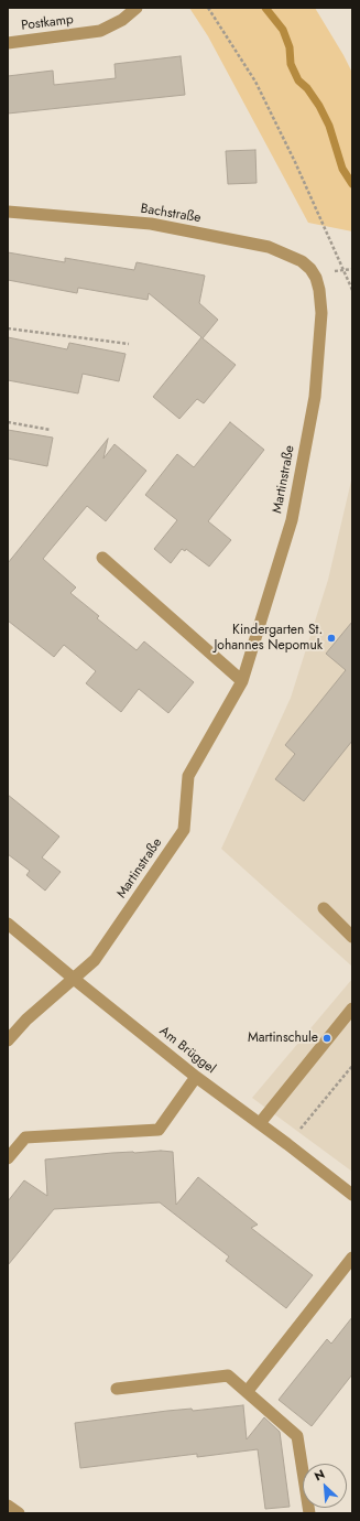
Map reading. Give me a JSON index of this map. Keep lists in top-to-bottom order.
{
  "streets": {
    "street": [
      "Postkamp",
      "Bachstraße",
      "Martinstraße",
      "Am Brüggel"
    ]
  },
  "crossings": [
    ["Bachstraße", "Martinstraße"],
    ["Martinstraße", "Am Brüggel"]
  ],
  "places": ["Kindergarten St. Johannes Nepomuk", "Martinschule"],
  "north": "top left"
}
